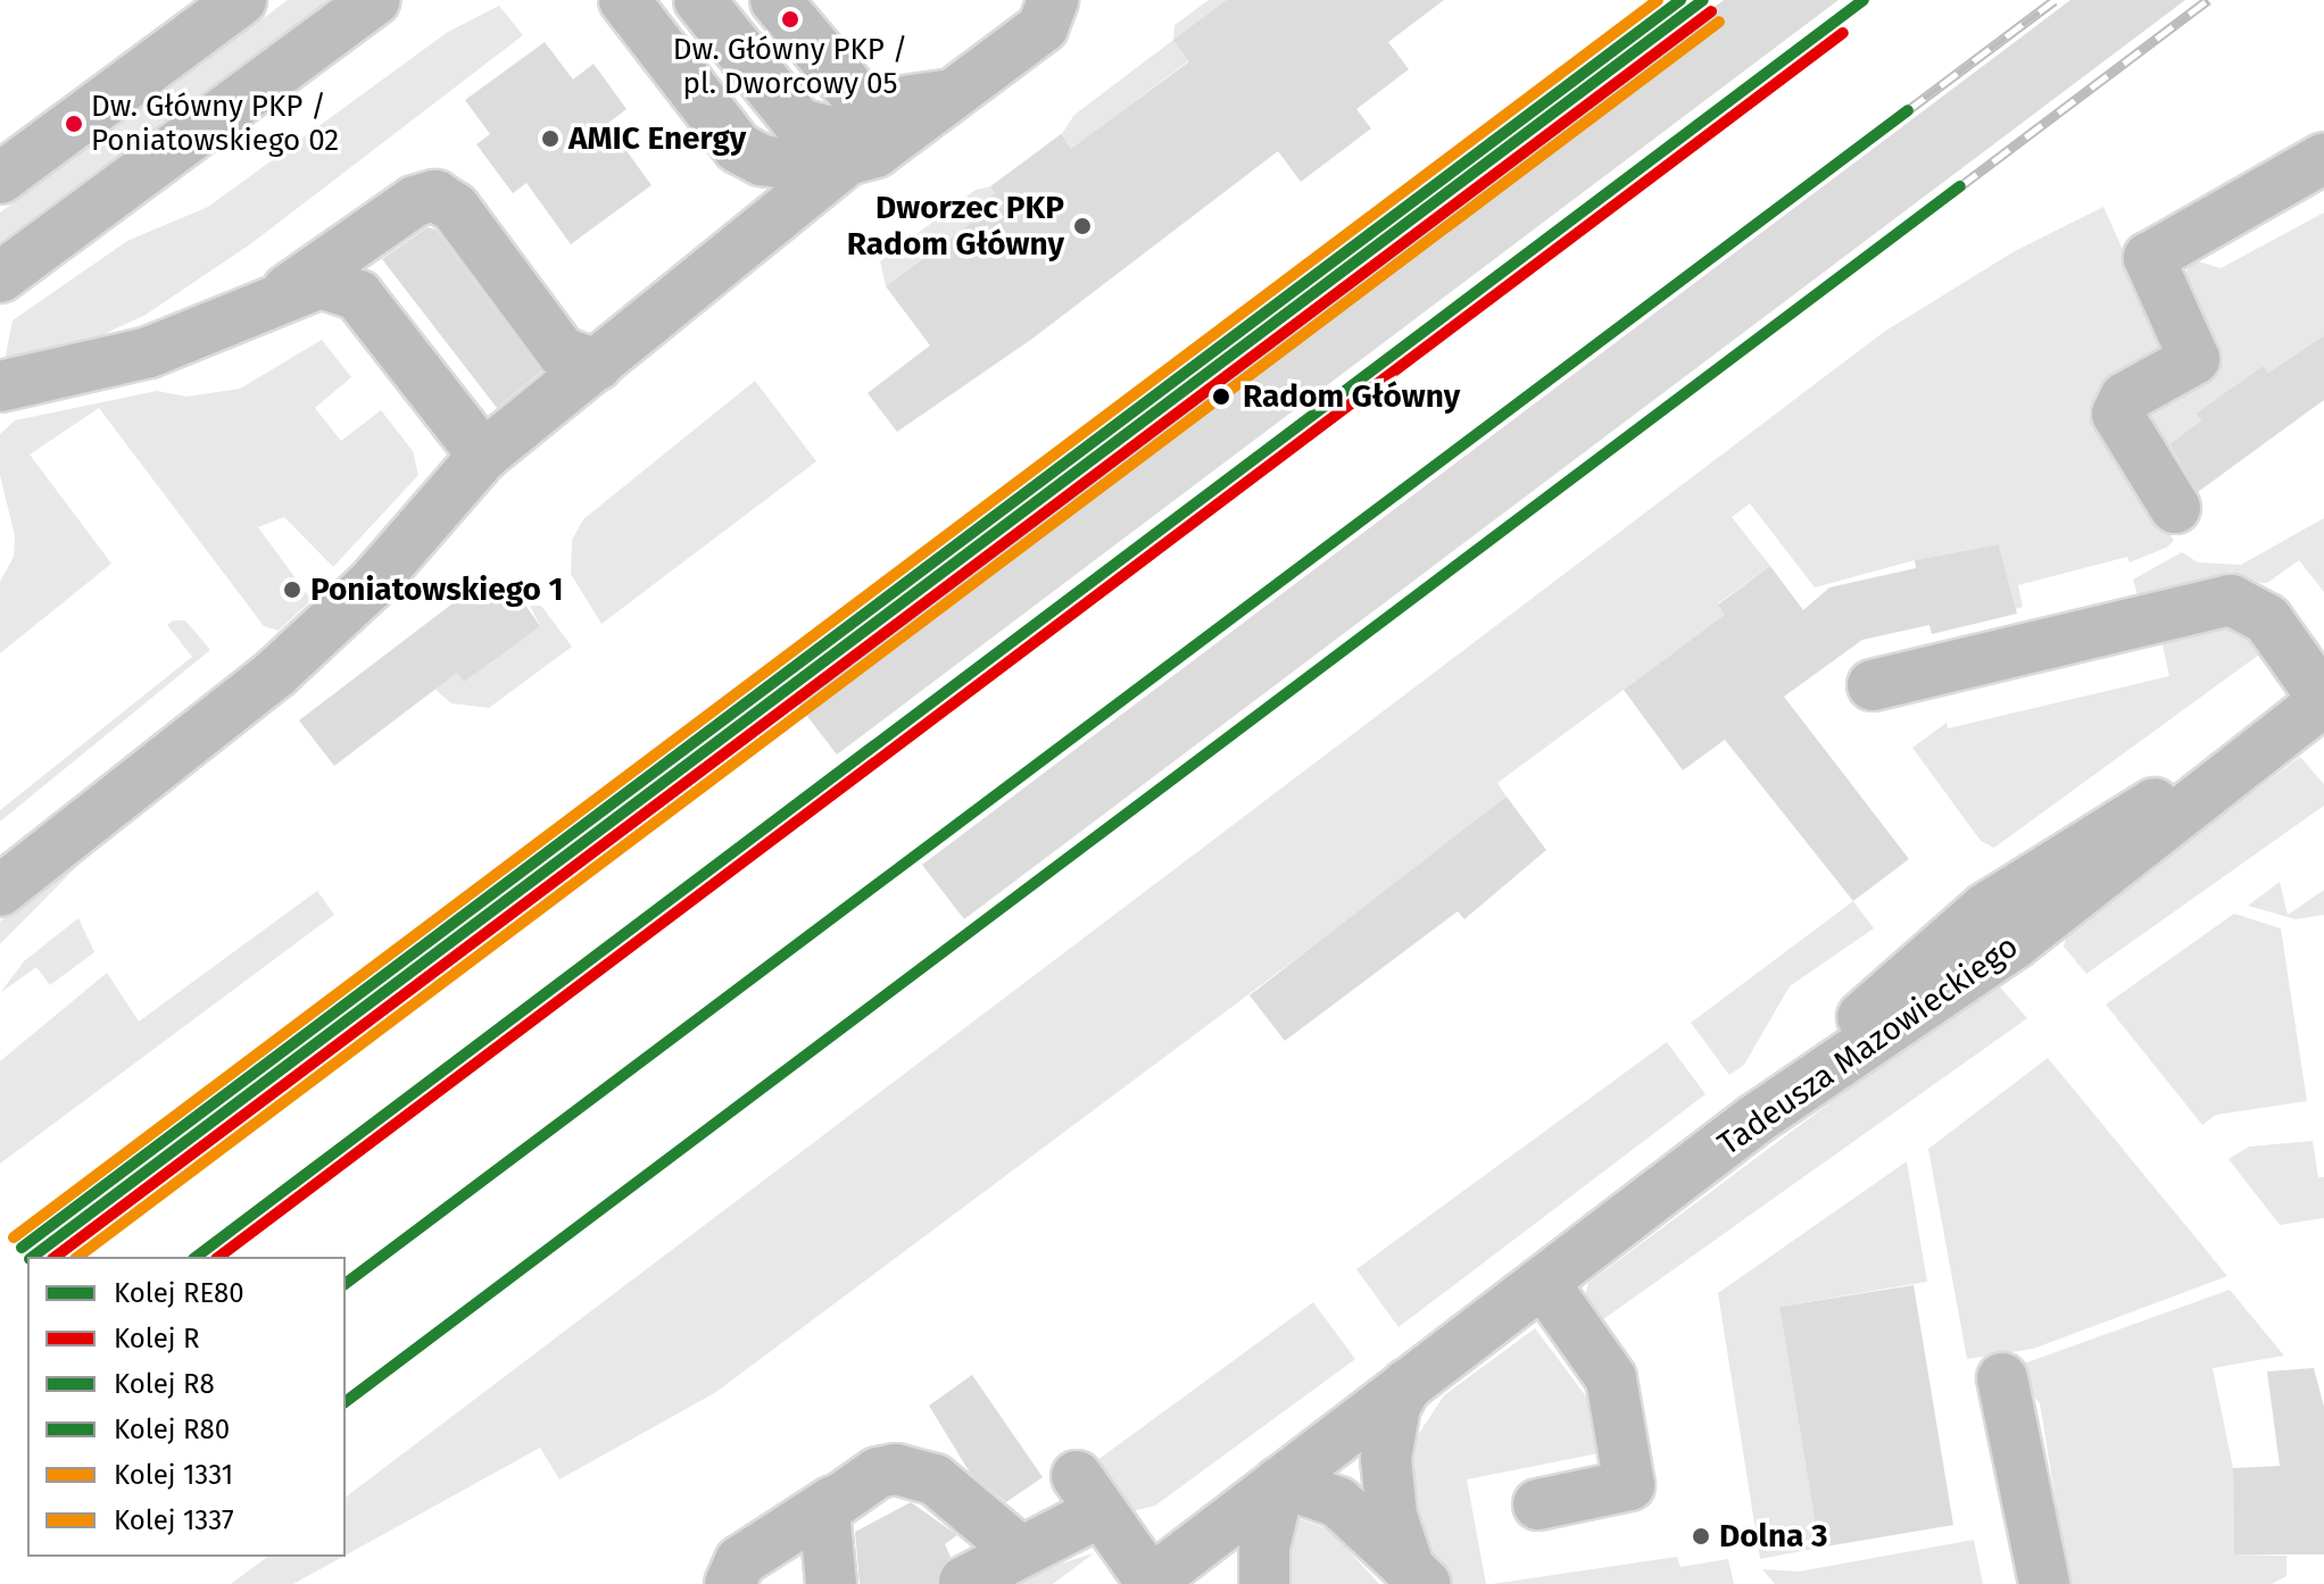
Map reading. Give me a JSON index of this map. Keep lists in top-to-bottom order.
{
  "streets": {
    "street": ["Tadeusza Mazowieckiego"]
  },
  "places": [
    "Dw. Główny PKP / pl. Dworcowy 05",
    "Dw. Główny PKP / Poniatowskiego 02",
    "AMIC Energy",
    "Dworzec PKP Radom Główny",
    "Radom Główny",
    "Poniatowskiego 1",
    "Dolna 3"
  ],
  "lines": [
    "rail line RE80",
    "rail line R80",
    "rail line 1337",
    "rail line R",
    "rail line 1331",
    "rail line R8"
  ],
  "legend": [
    "Kolej RE80",
    "Kolej R",
    "Kolej R8",
    "Kolej R80",
    "Kolej 1331",
    "Kolej 1337"
  ]
}
